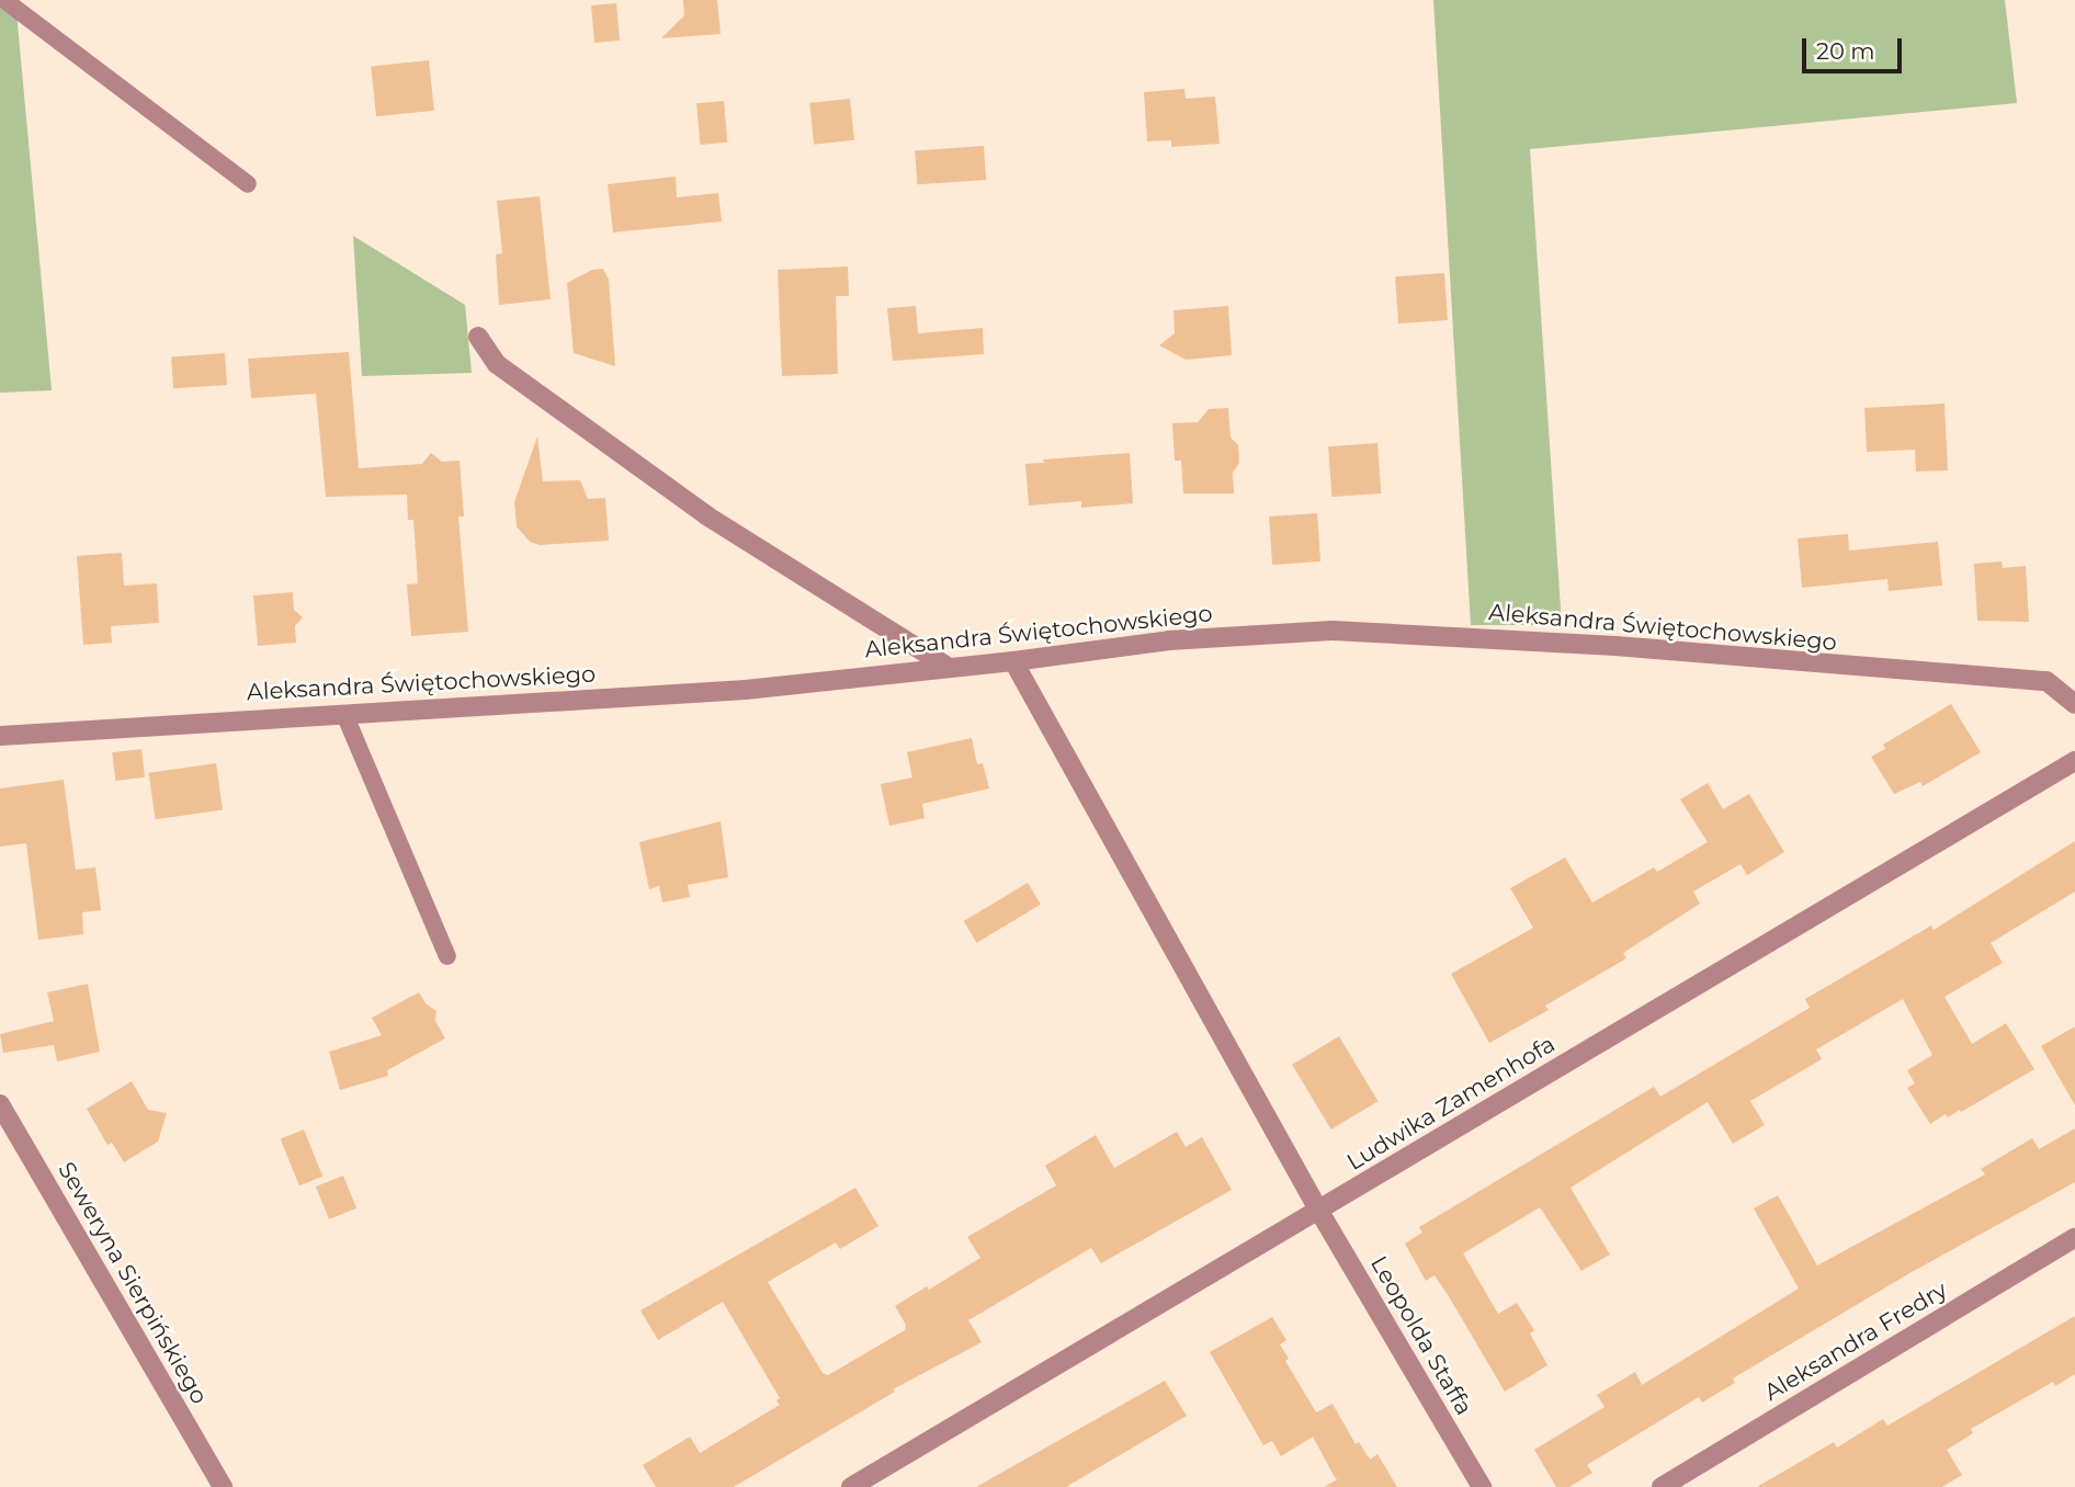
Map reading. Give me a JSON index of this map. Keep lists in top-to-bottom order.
{
  "streets": {
    "street": [
      "Aleksandra Świętochowskiego",
      "Ludwika Zamenhofa",
      "Seweryna Sierpińskiego",
      "Leopolda Staffa",
      "Aleksandra Fredry"
    ]
  },
  "crossings": [
    ["Aleksandra Świętochowskiego", "Leopolda Staffa"],
    ["Ludwika Zamenhofa", "Leopolda Staffa"]
  ],
  "scale_bar": "20 m"
}
